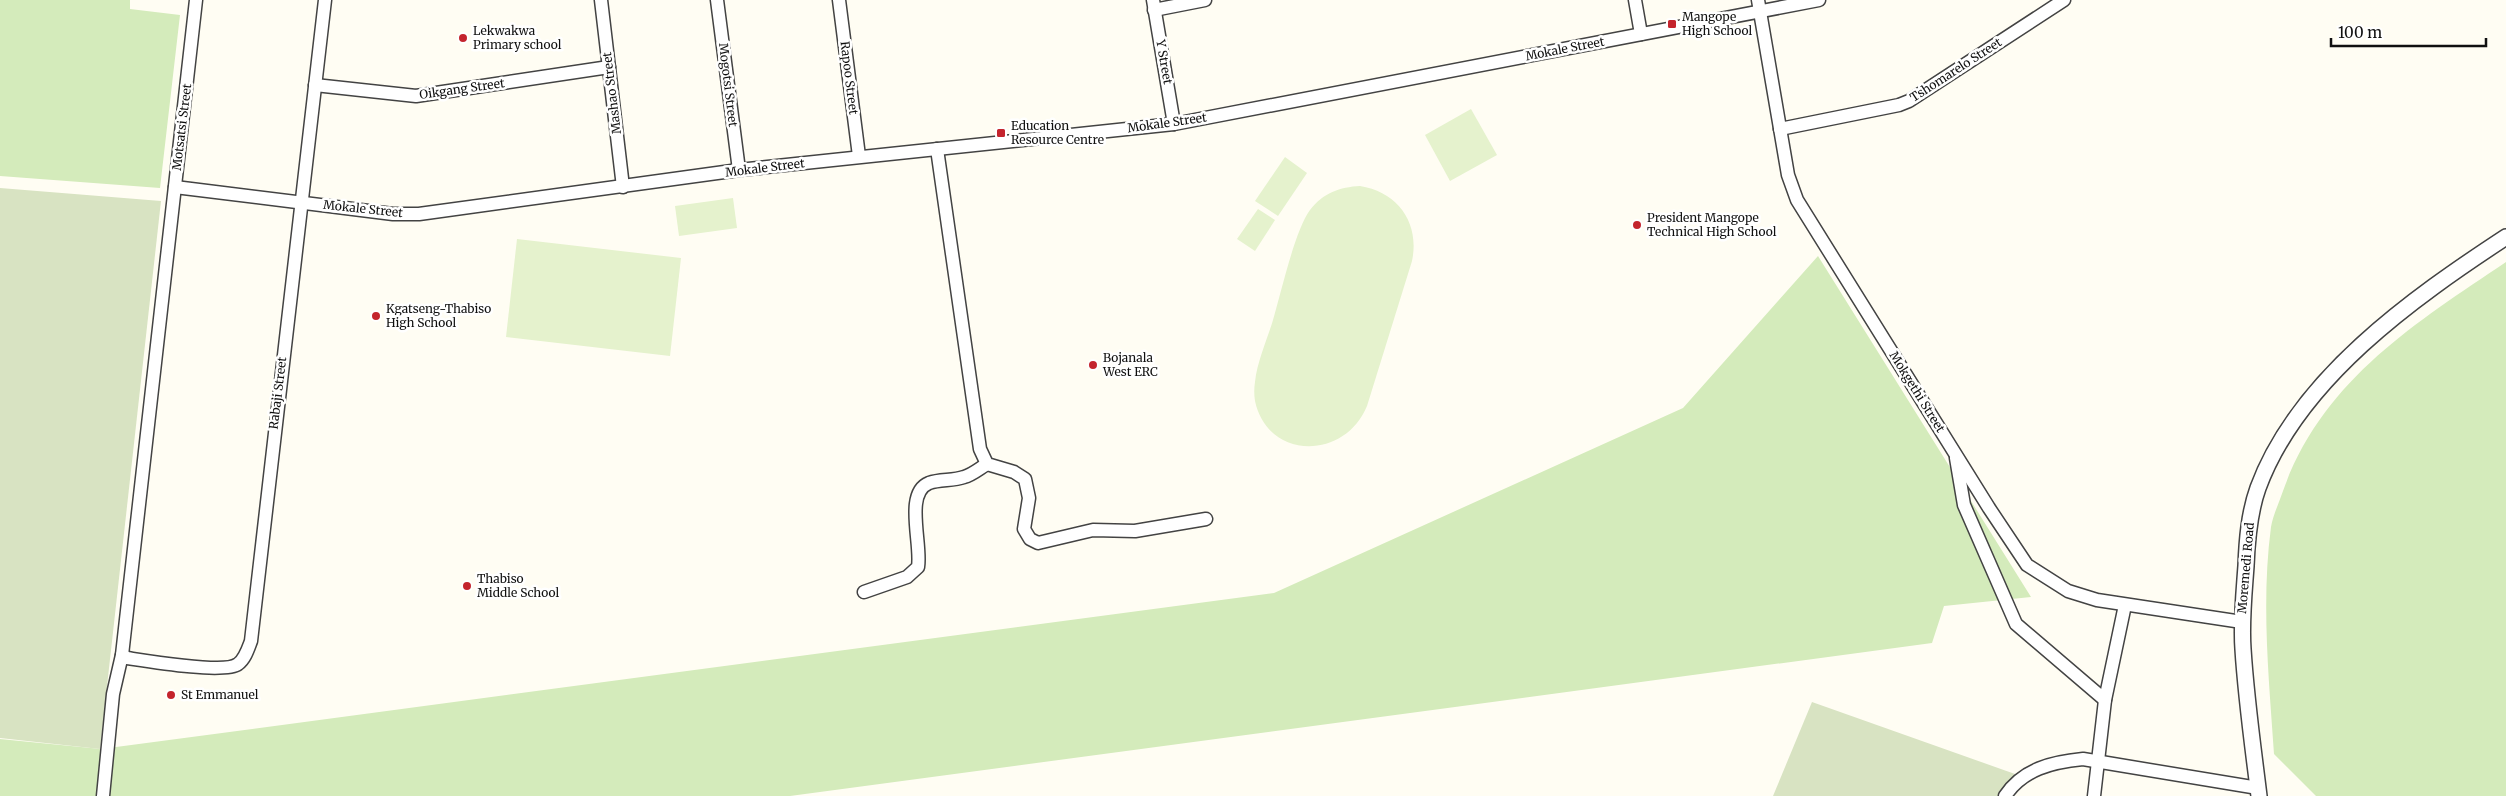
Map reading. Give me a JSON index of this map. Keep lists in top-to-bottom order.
{
  "streets": {
    "street": [
      "Mokale Street",
      "Y Street",
      "Tshomarelo Street",
      "Rapoo Street",
      "Mogotsi Street",
      "Oikgang Street",
      "Mashao Street",
      "Motsatsi Street",
      "Mokgethi Street",
      "Rabaji Street",
      "Moremedi Road"
    ]
  },
  "crossings": [
    ["Mokale Street", "Y Street"],
    ["Mokale Street", "Rapoo Street"],
    ["Mokale Street", "Mogotsi Street"],
    ["Mokale Street", "Mashao Street"],
    ["Mokale Street", "Motsatsi Street"],
    ["Mokale Street", "Mokgethi Street"],
    ["Mokale Street", "Rabaji Street"],
    ["Tshomarelo Street", "Mokgethi Street"],
    ["Oikgang Street", "Mashao Street"],
    ["Oikgang Street", "Rabaji Street"],
    ["Motsatsi Street", "Rabaji Street"],
    ["Mokgethi Street", "Moremedi Road"]
  ],
  "places": {
    "transit": ["Mangope High School", "Education Resource Centre"],
    "other": [
      "Lekwakwa Primary school",
      "President Mangope Technical High School",
      "Kgatseng-Thabiso High School",
      "Bojanala West ERC",
      "Thabiso Middle School",
      "St Emmanuel"
    ]
  },
  "scale_bar": "100 m"
}
